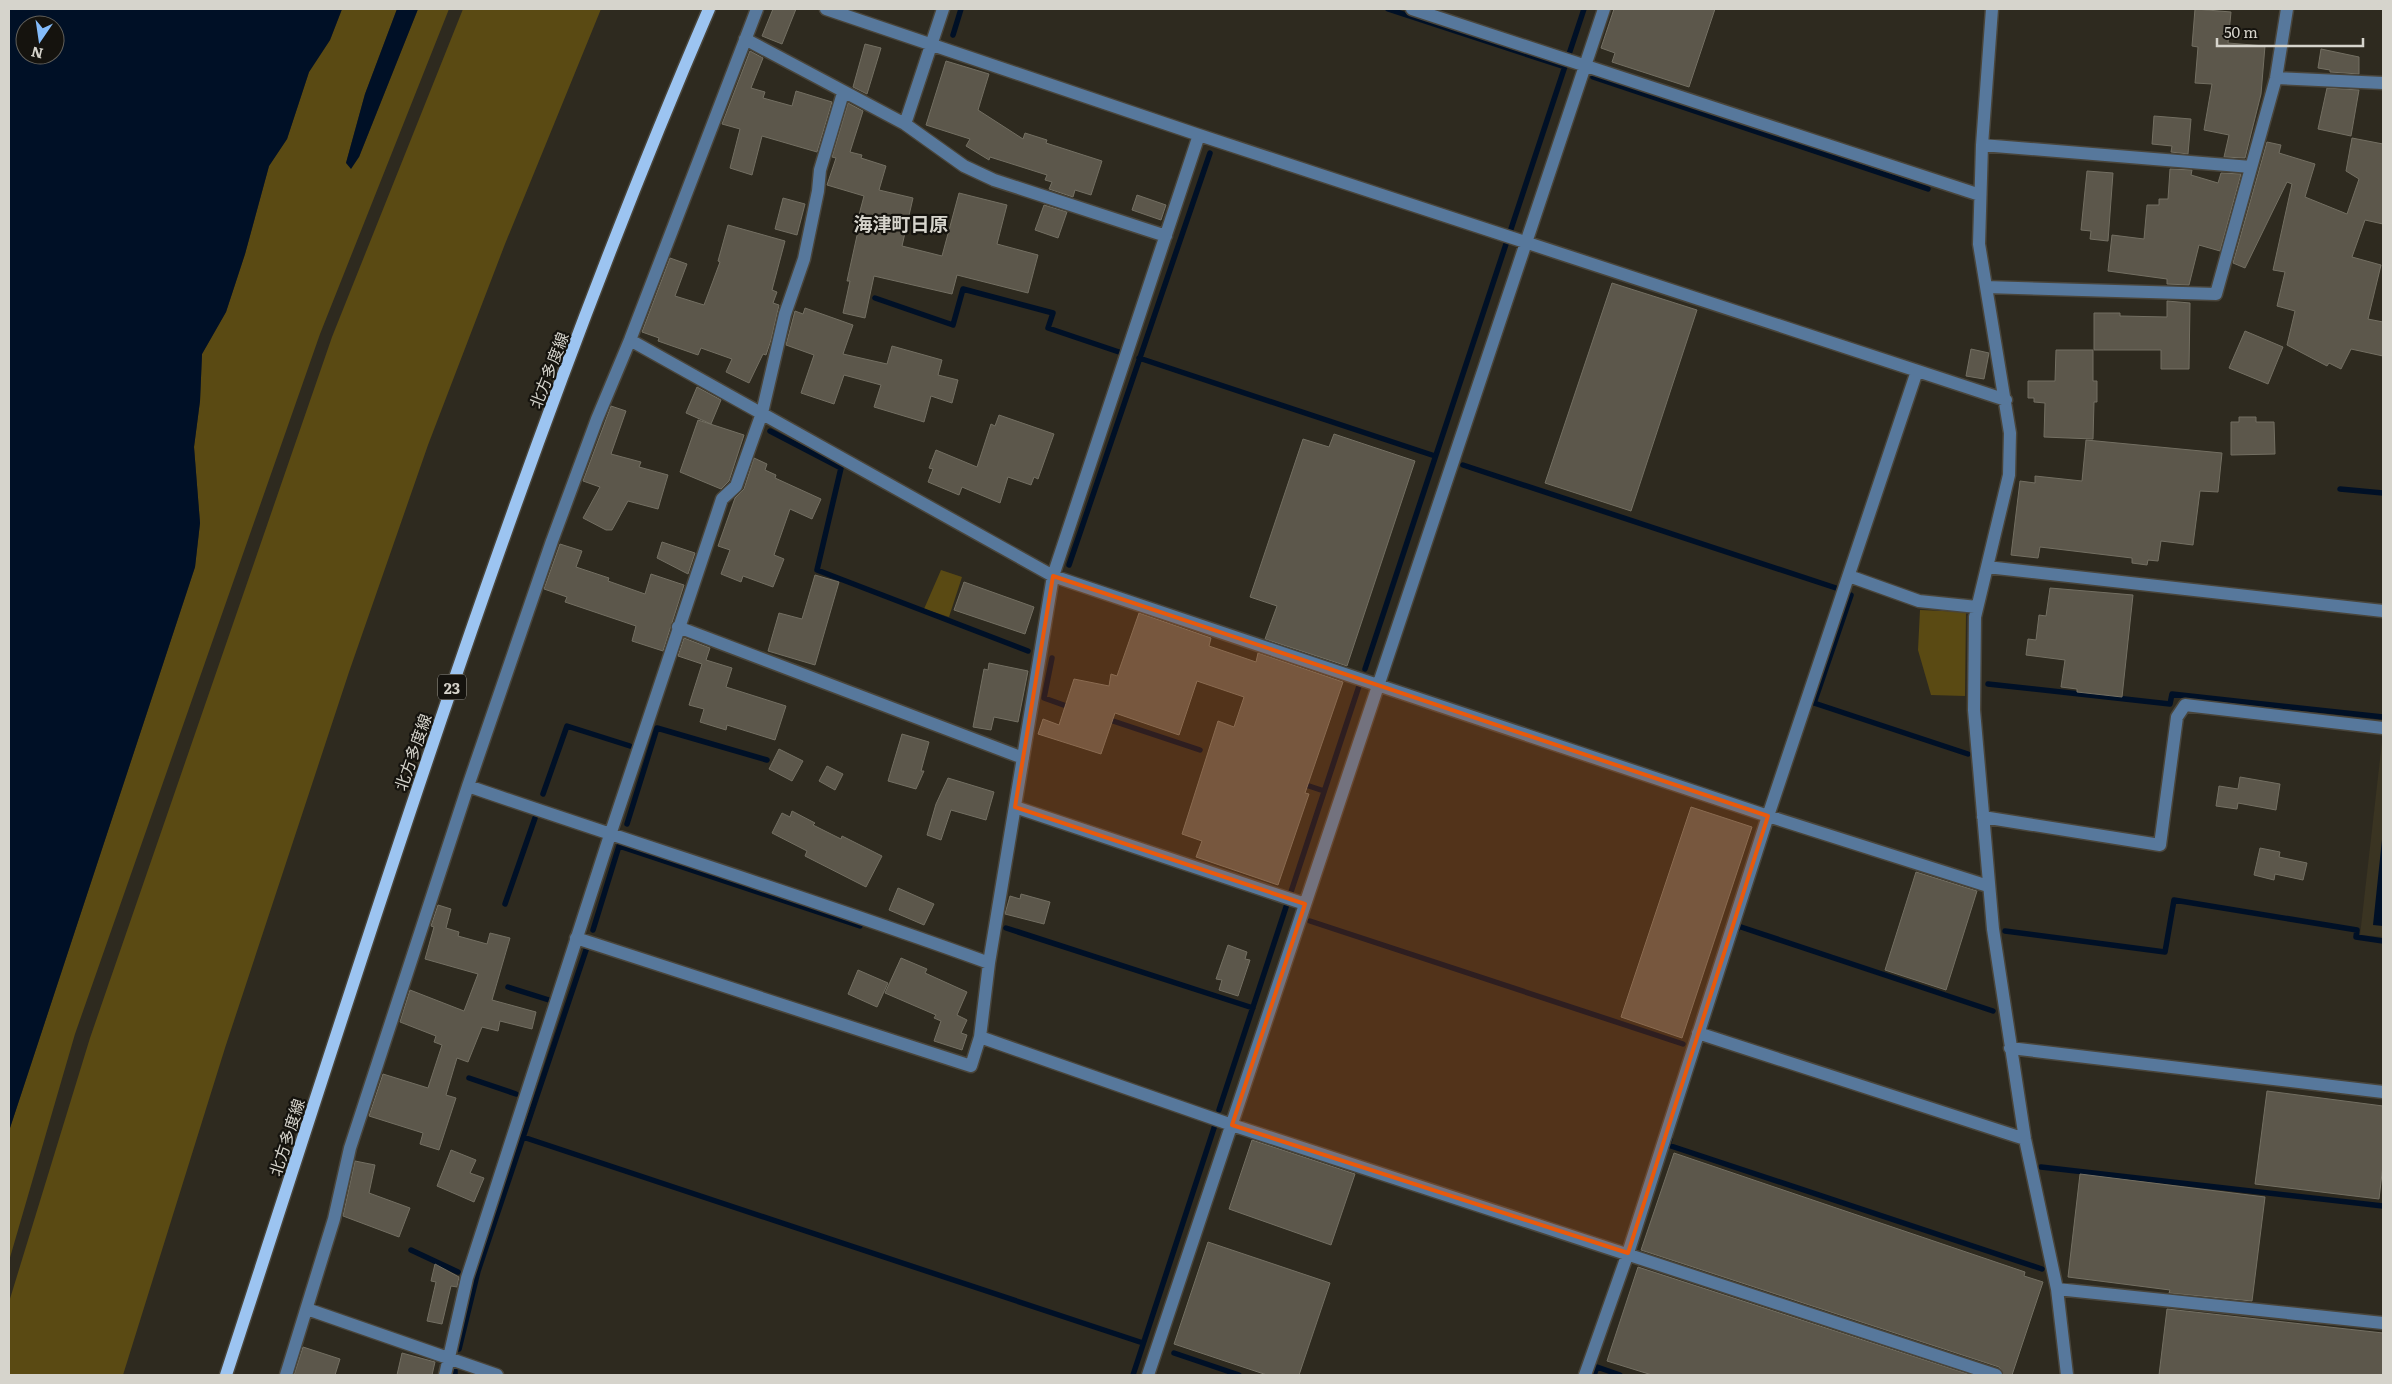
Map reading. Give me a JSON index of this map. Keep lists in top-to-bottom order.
{
  "streets": {
    "main road": ["北方多度線", "23"]
  },
  "districts": ["海津町日原"],
  "scale_bar": "50 m",
  "north": "bottom"
}
